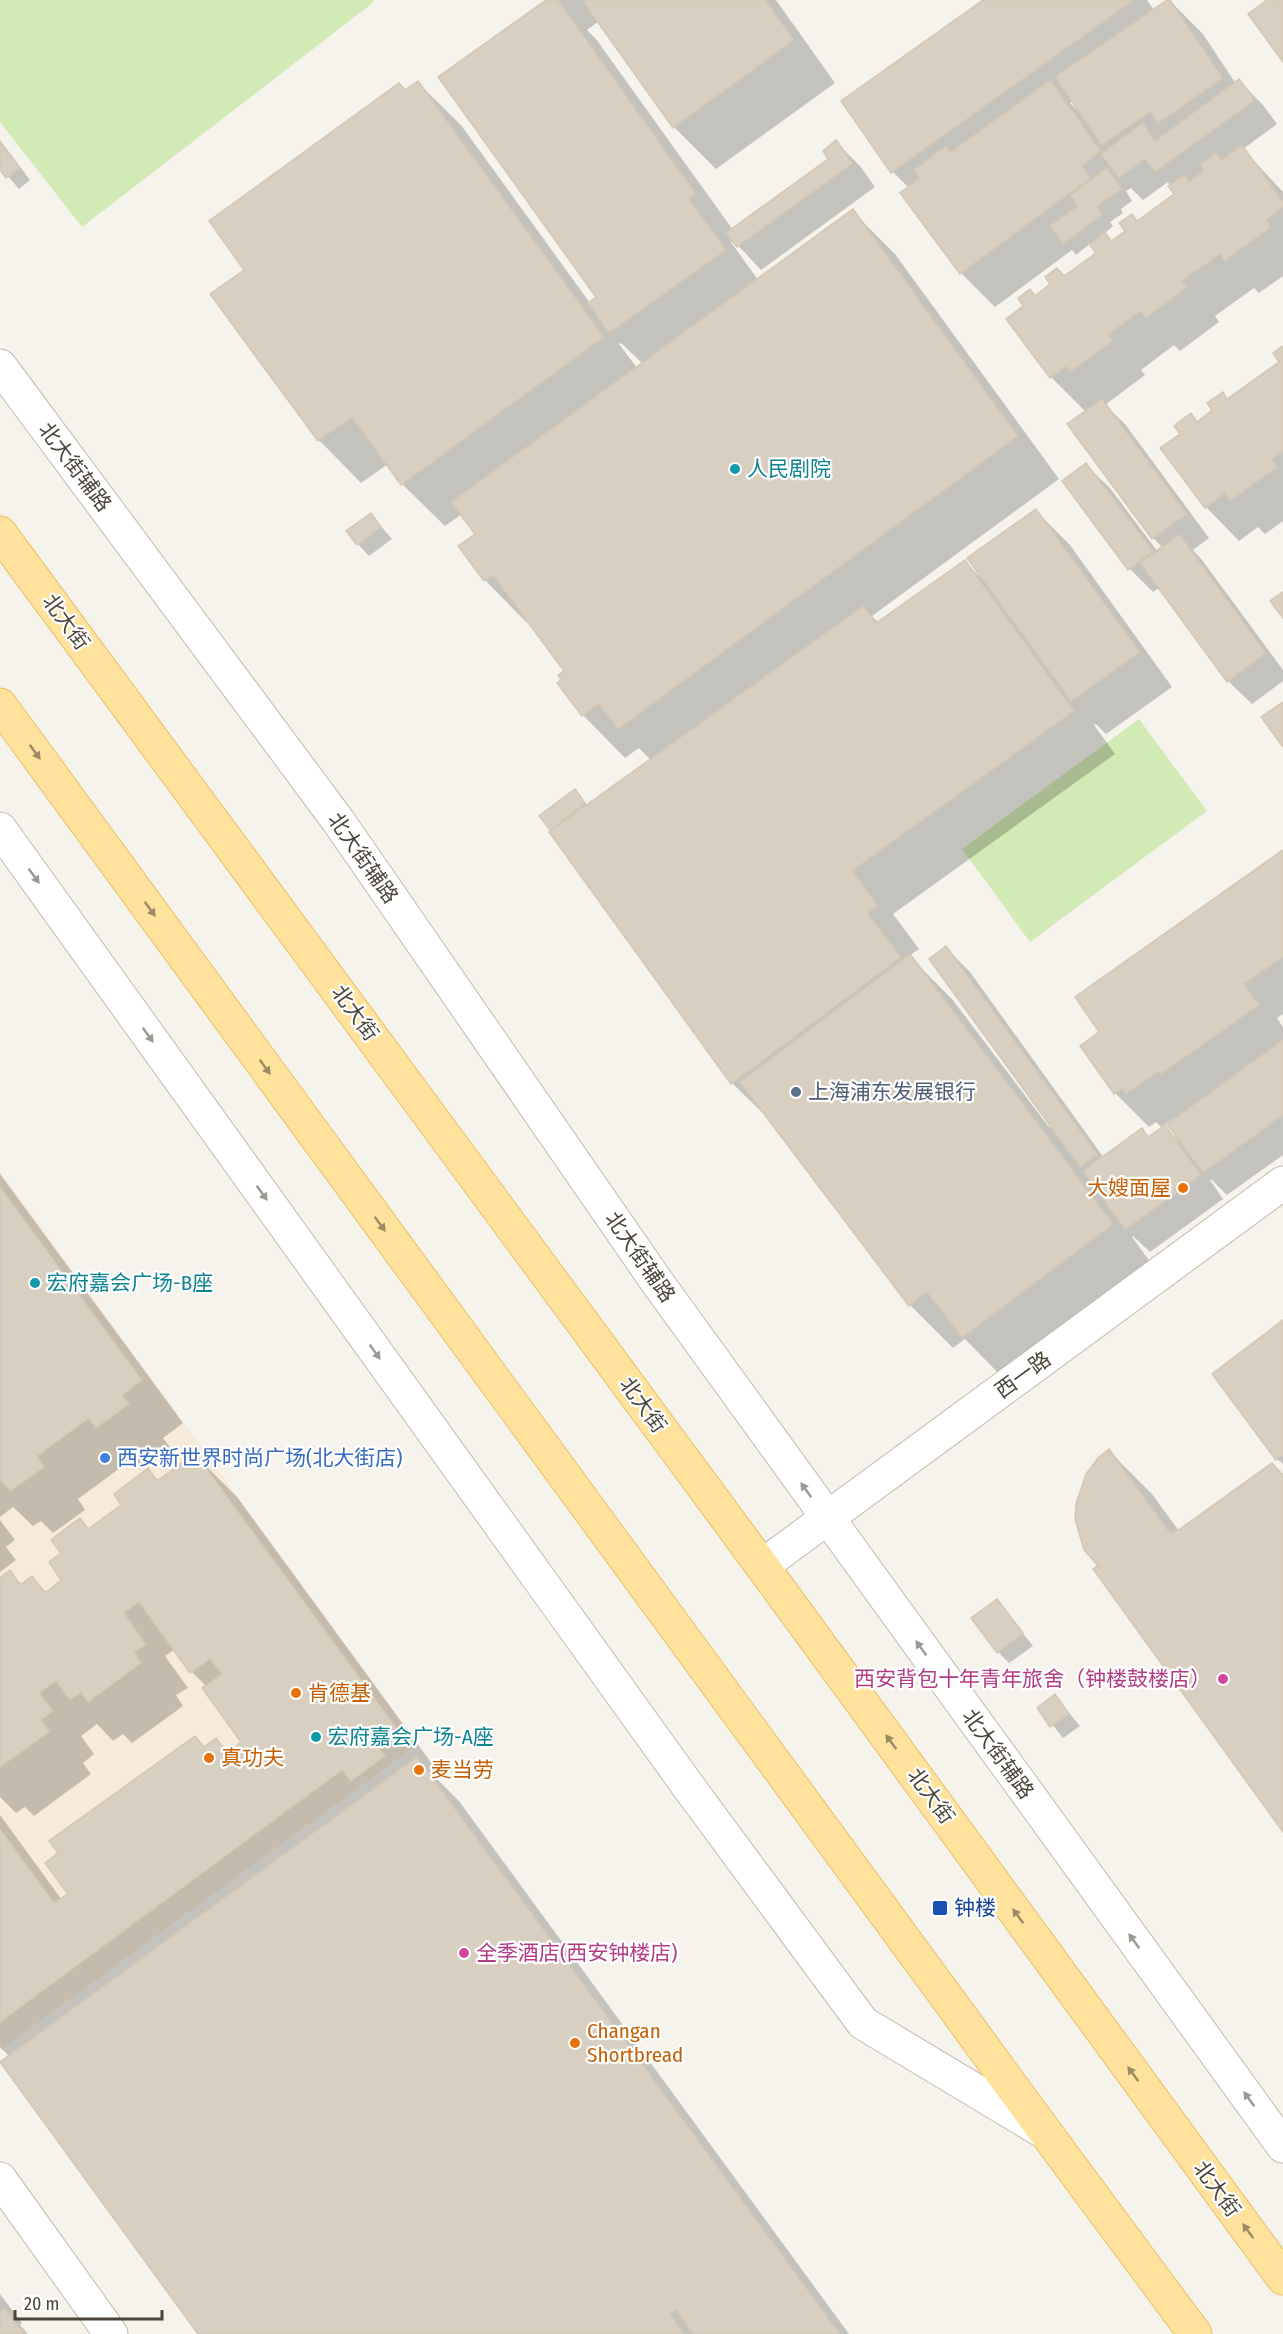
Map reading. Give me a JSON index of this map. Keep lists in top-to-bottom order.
{
  "streets": {
    "main road": ["北大街"],
    "street": ["北大街辅路", "西一路"]
  },
  "crossings": [
    ["北大街辅路", "西一路"],
    ["北大街", "西一路"]
  ],
  "places": {
    "other": [
      "人民剧院",
      "上海浦东发展银行",
      "大嫂面屋",
      "宏府嘉会广场-B座",
      "西安新世界时尚广场(北大街店)",
      "西安背包十年青年旅舍（钟楼鼓楼店）",
      "肯德基",
      "宏府嘉会广场-A座",
      "真功夫",
      "麦当劳",
      "全季酒店(西安钟楼店)",
      "Changan Shortbread"
    ],
    "transit": ["钟楼"]
  },
  "scale_bar": "20 m"
}
